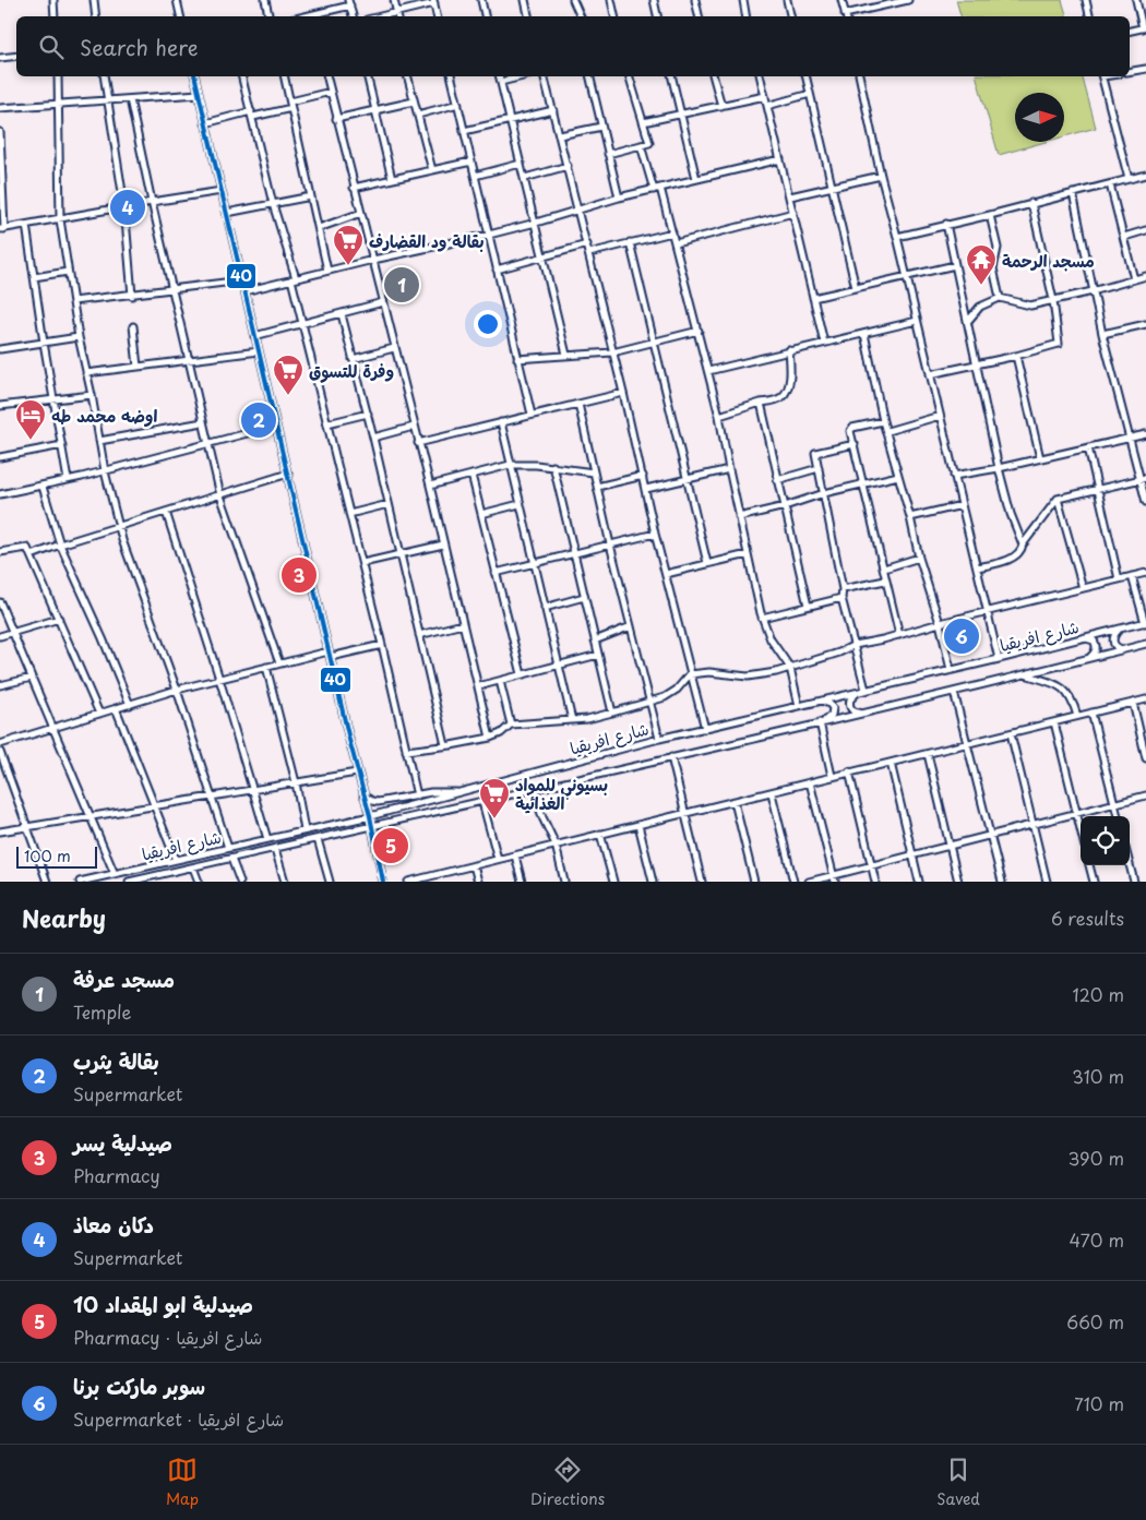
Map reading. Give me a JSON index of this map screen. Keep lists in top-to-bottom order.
{
  "streets": {
    "street": ["شارع افريقيا"]
  },
  "places": {
    "supermarket": ["بقالة ود القضارف", "وفرة للتسوق", "بسيوني للمواد الغذائية"],
    "temple": ["مسجد الرحمة"],
    "hotel": ["اوضه محمد طه"]
  },
  "lines": ["transit line 40"],
  "scale_bar": "100 m",
  "north": "right",
  "page": {
    "search": "Search here",
    "pins": [
      "4",
      "1",
      "2",
      "3",
      "6",
      "5"
    ],
    "scale": "100 m",
    "heading": ["Nearby", "6 results"],
    "list": [
      {
        "mark": "1",
        "name": "مسجد عرفة",
        "note": "Temple",
        "value": "120 m"
      },
      {
        "mark": "2",
        "name": "بقالة يثرب",
        "note": "Supermarket",
        "value": "310 m"
      },
      {
        "mark": "3",
        "name": "صيدلية يسر",
        "note": "Pharmacy",
        "value": "390 m"
      },
      {
        "mark": "4",
        "name": "دكان معاذ",
        "note": "Supermarket",
        "value": "470 m"
      },
      {
        "mark": "5",
        "name": "صيدلية ابو المقداد 10",
        "note": "Pharmacy · شارع افريقيا",
        "value": "660 m"
      },
      {
        "mark": "6",
        "name": "سوبر ماركت برنا",
        "note": "Supermarket · شارع افريقيا",
        "value": "710 m"
      }
    ],
    "nav": ["Map", "Directions", "Saved"]
  }
}
